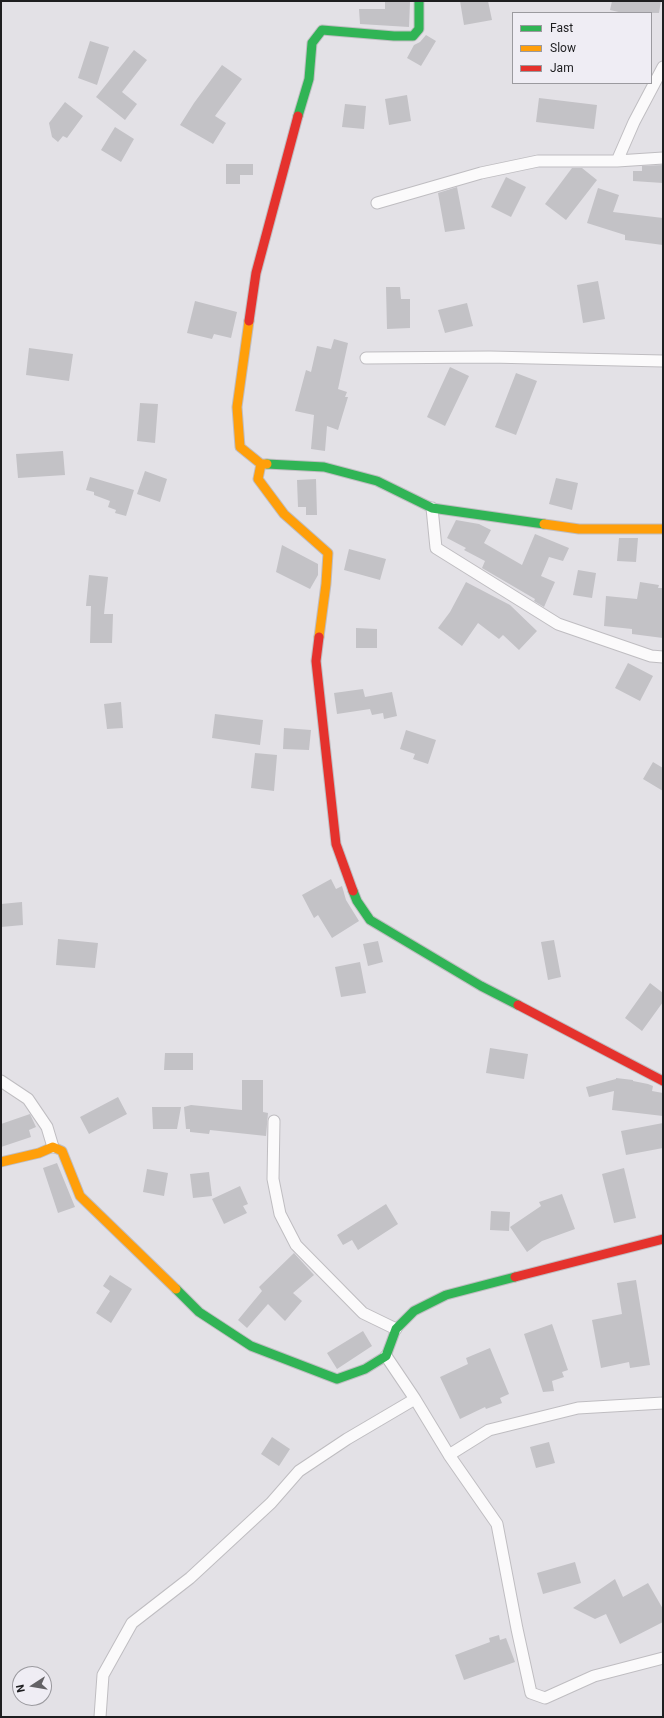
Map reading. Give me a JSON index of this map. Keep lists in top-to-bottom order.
{
  "legend": ["Fast", "Slow", "Jam"],
  "north": "left"
}
